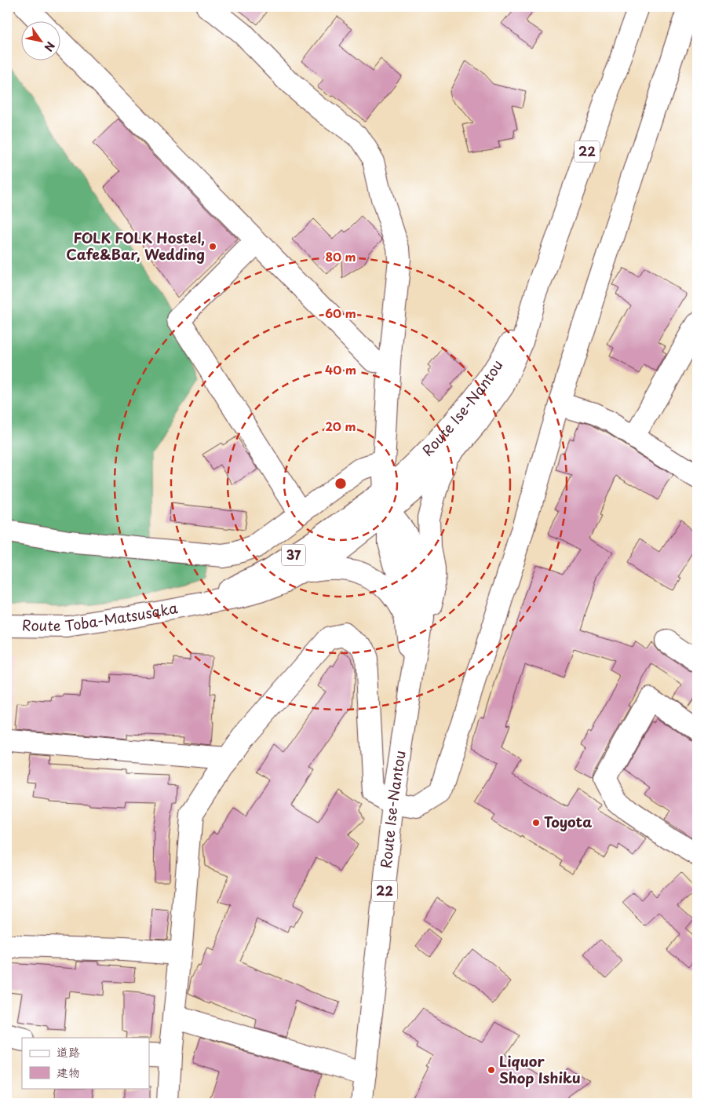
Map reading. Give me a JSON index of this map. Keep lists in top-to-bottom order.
{
  "streets": {
    "street": [
      "22",
      "Route Ise-Nantou",
      "37",
      "Route Toba-Matsusaka"
    ]
  },
  "crossings": [
    ["Route Ise-Nantou", "Route Toba-Matsusaka"]
  ],
  "places": ["FOLK FOLK Hostel, Cafe&Bar, Wedding", "Toyota", "Liquor Shop Ishiku"],
  "legend": ["道路", "建物"],
  "north": "bottom right",
  "rings": [
    "80 m",
    "60 m",
    "40 m",
    "20 m"
  ]
}
